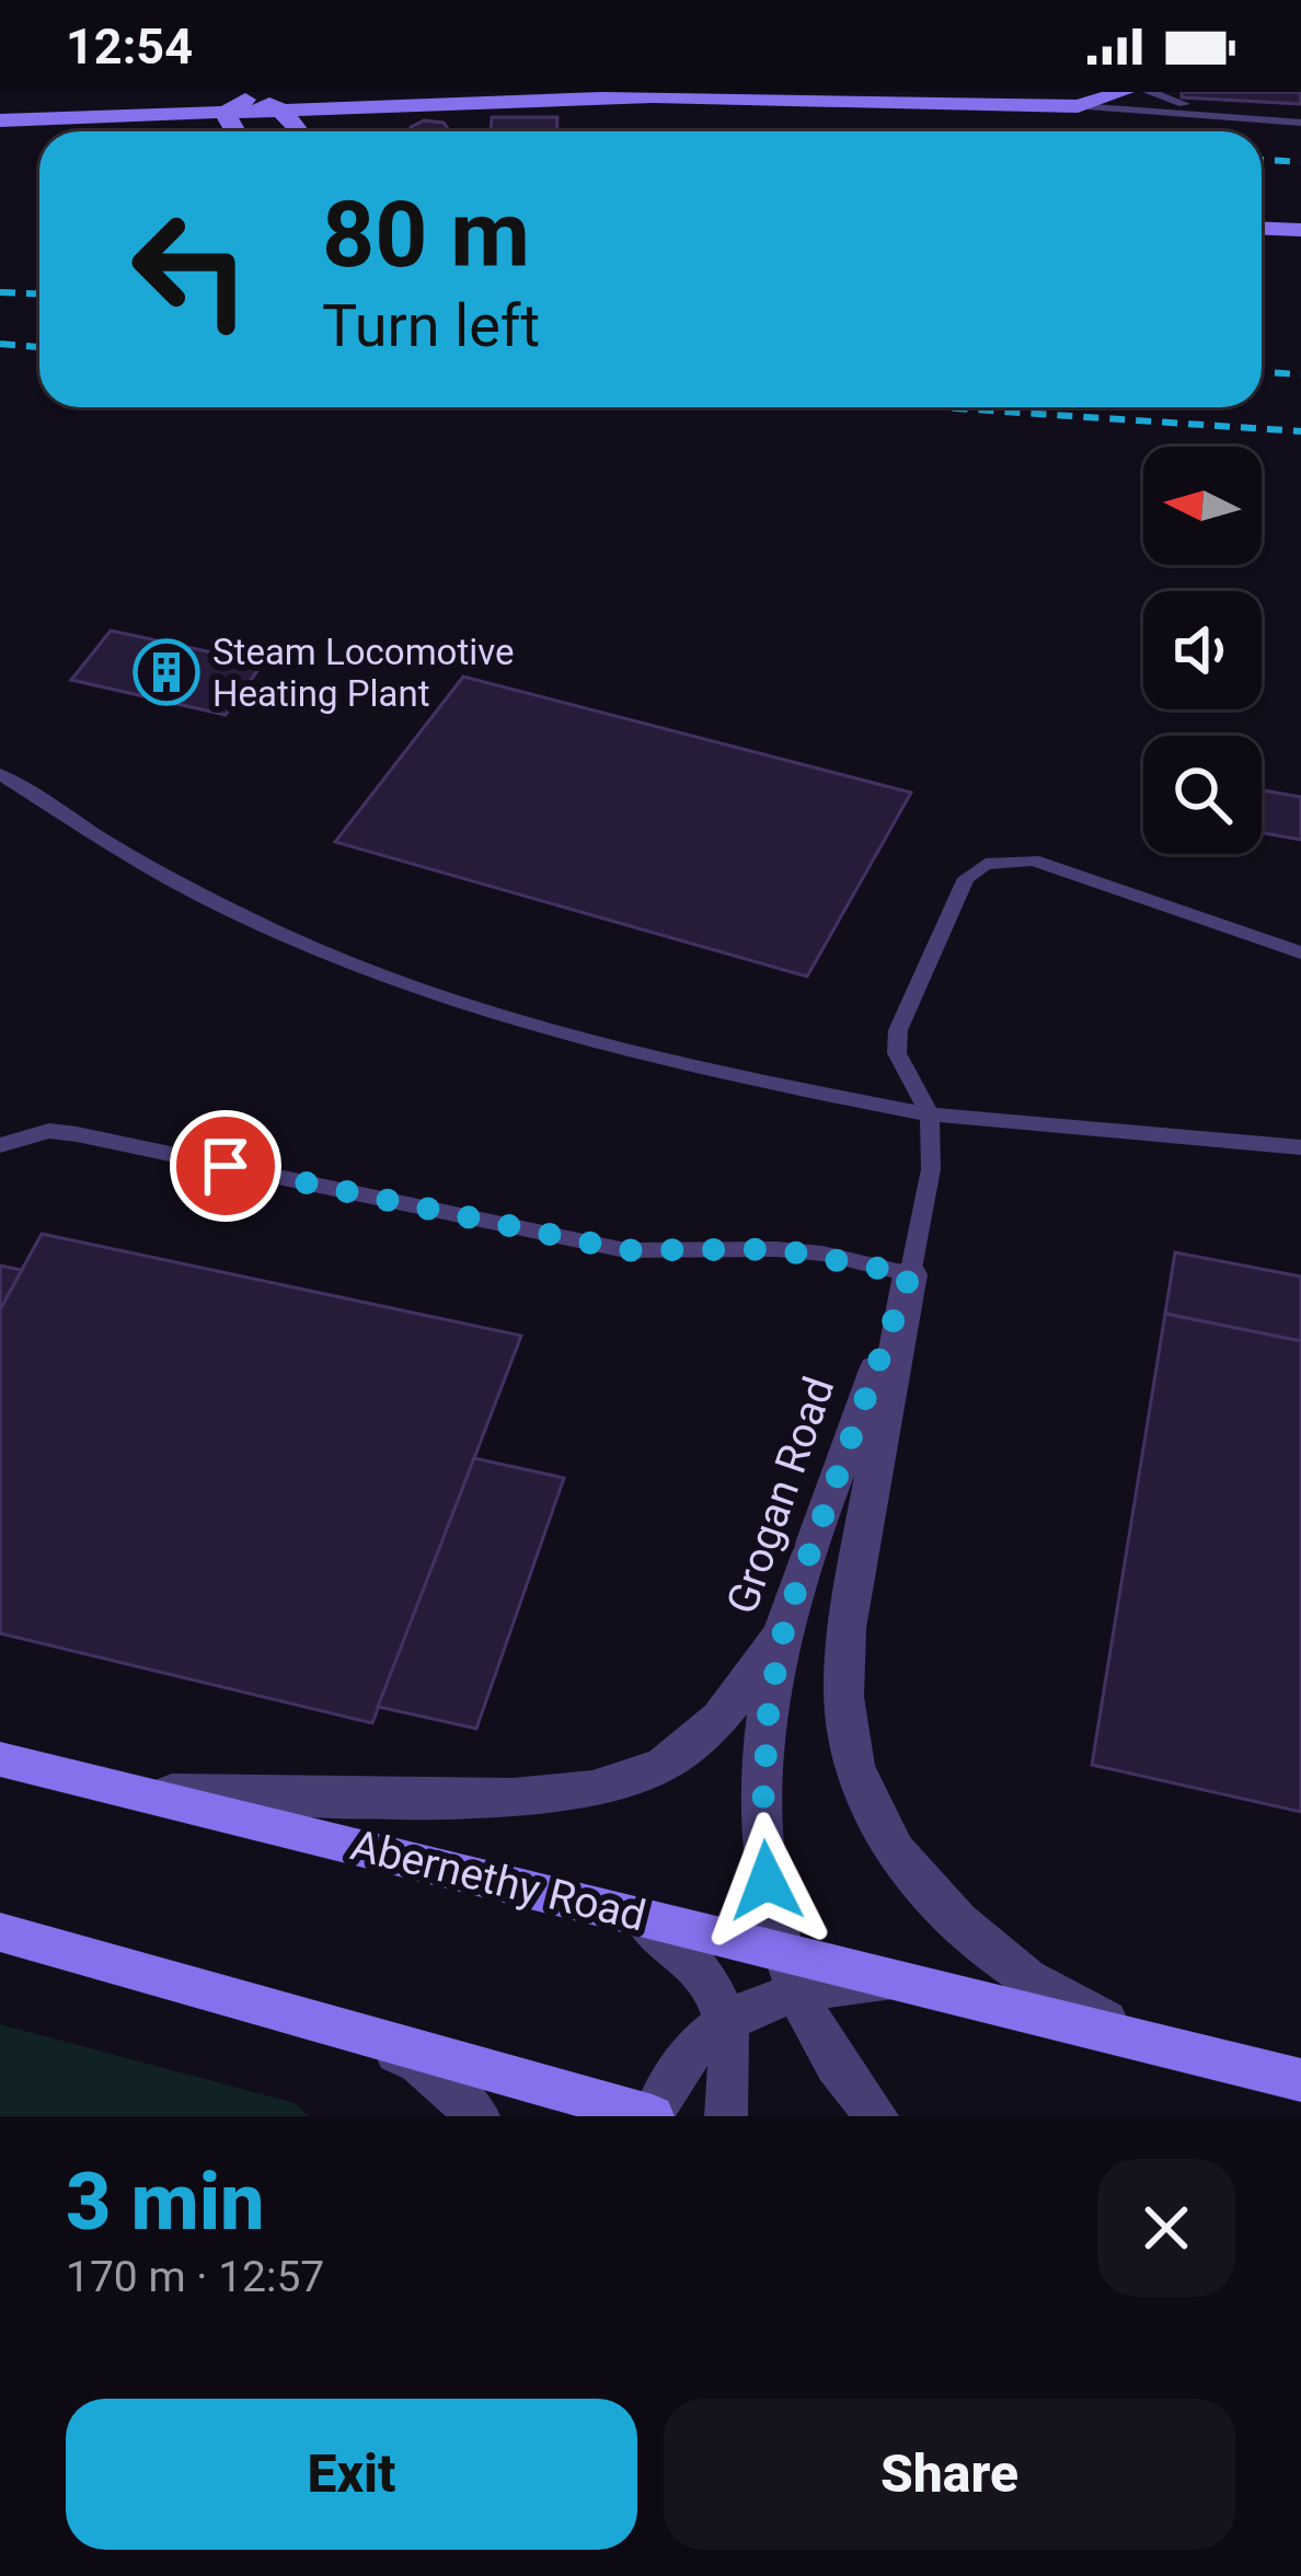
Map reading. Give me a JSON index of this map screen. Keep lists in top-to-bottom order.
{
  "streets": {
    "main road": ["Abernethy Road"],
    "street": ["Grogan Road"]
  },
  "crossings": [
    ["Grogan Road", "Abernethy Road"]
  ],
  "places": {
    "building": ["Steam Locomotive Heating Plant"]
  },
  "north": "left",
  "page": {
    "status": "12:54",
    "turn": ["80 m", "Turn left"],
    "heading": ["3 min", "170 m · 12:57"],
    "buttons": ["Exit", "Share"]
  }
}
